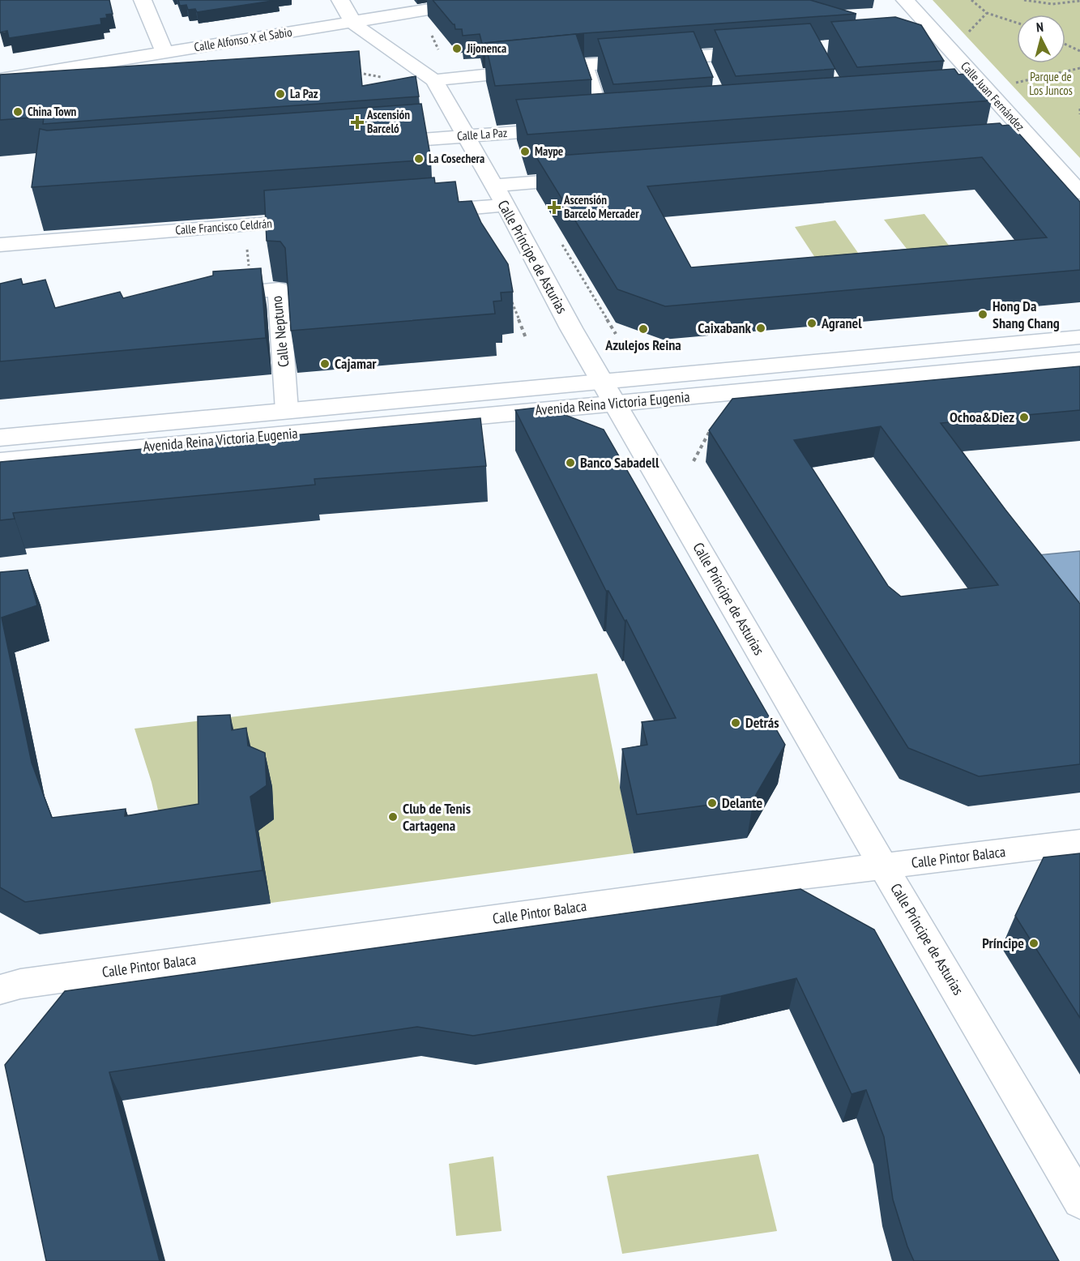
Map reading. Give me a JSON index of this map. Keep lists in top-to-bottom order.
{
  "streets": {
    "street": [
      "Calle Alfonso X el Sabio",
      "Calle Juan Fernández",
      "Calle La Paz",
      "Calle Francisco Celdrán",
      "Calle Príncipe de Asturias",
      "Calle Neptuno",
      "Avenida Reina Victoria Eugenia",
      "Calle Pintor Balaca"
    ]
  },
  "crossings": [
    ["Calle Alfonso X el Sabio", "Calle Príncipe de Asturias"],
    ["Calle La Paz", "Calle Príncipe de Asturias"],
    ["Calle Príncipe de Asturias", "Avenida Reina Victoria Eugenia"],
    ["Calle Príncipe de Asturias", "Calle Pintor Balaca"],
    ["Calle Neptuno", "Avenida Reina Victoria Eugenia"]
  ],
  "parks": ["Parque de Los Juncos"],
  "places": {
    "other": [
      "Jijonenca",
      "La Paz",
      "China Town",
      "Maype",
      "La Cosechera",
      "Hong Da Shang Chang",
      "Agranel",
      "Caixabank",
      "Azulejos Reina",
      "Cajamar",
      "Ochoa&Diez",
      "Banco Sabadell",
      "Detrás",
      "Delante",
      "Club de Tenis Cartagena",
      "Príncipe"
    ],
    "health": ["Ascensión Barceló", "Ascensión Barcelo Mercader"]
  },
  "north": "top"
}
